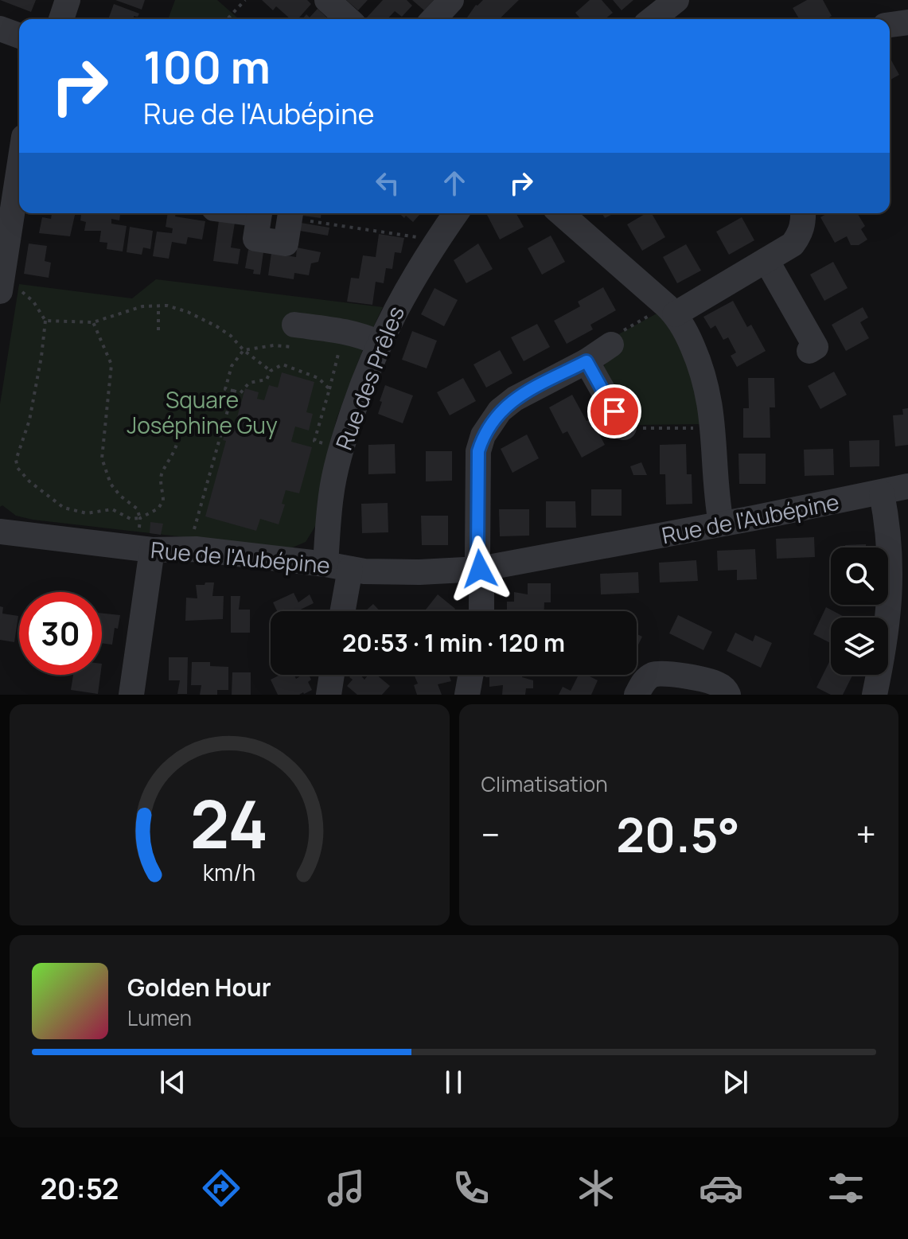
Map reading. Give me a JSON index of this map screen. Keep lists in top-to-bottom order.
{
  "streets": {
    "street": ["Rue des Prêles", "Rue de l'Aubépine"]
  },
  "crossings": [
    ["Rue des Prêles", "Rue de l'Aubépine"]
  ],
  "parks": ["Square Joséphine Guy"],
  "page": {
    "turn": ["100 m", "Rue de l'Aubépine"],
    "limit": "30",
    "trip": "20:53 · 1 min · 120 m",
    "tile": "Climatisation",
    "heat": ["−", "20.5°", "+"],
    "song": ["Golden Hour", "Lumen"],
    "tabs": "20:52",
    "gauge": ["24", "km/h"]
  }
}
